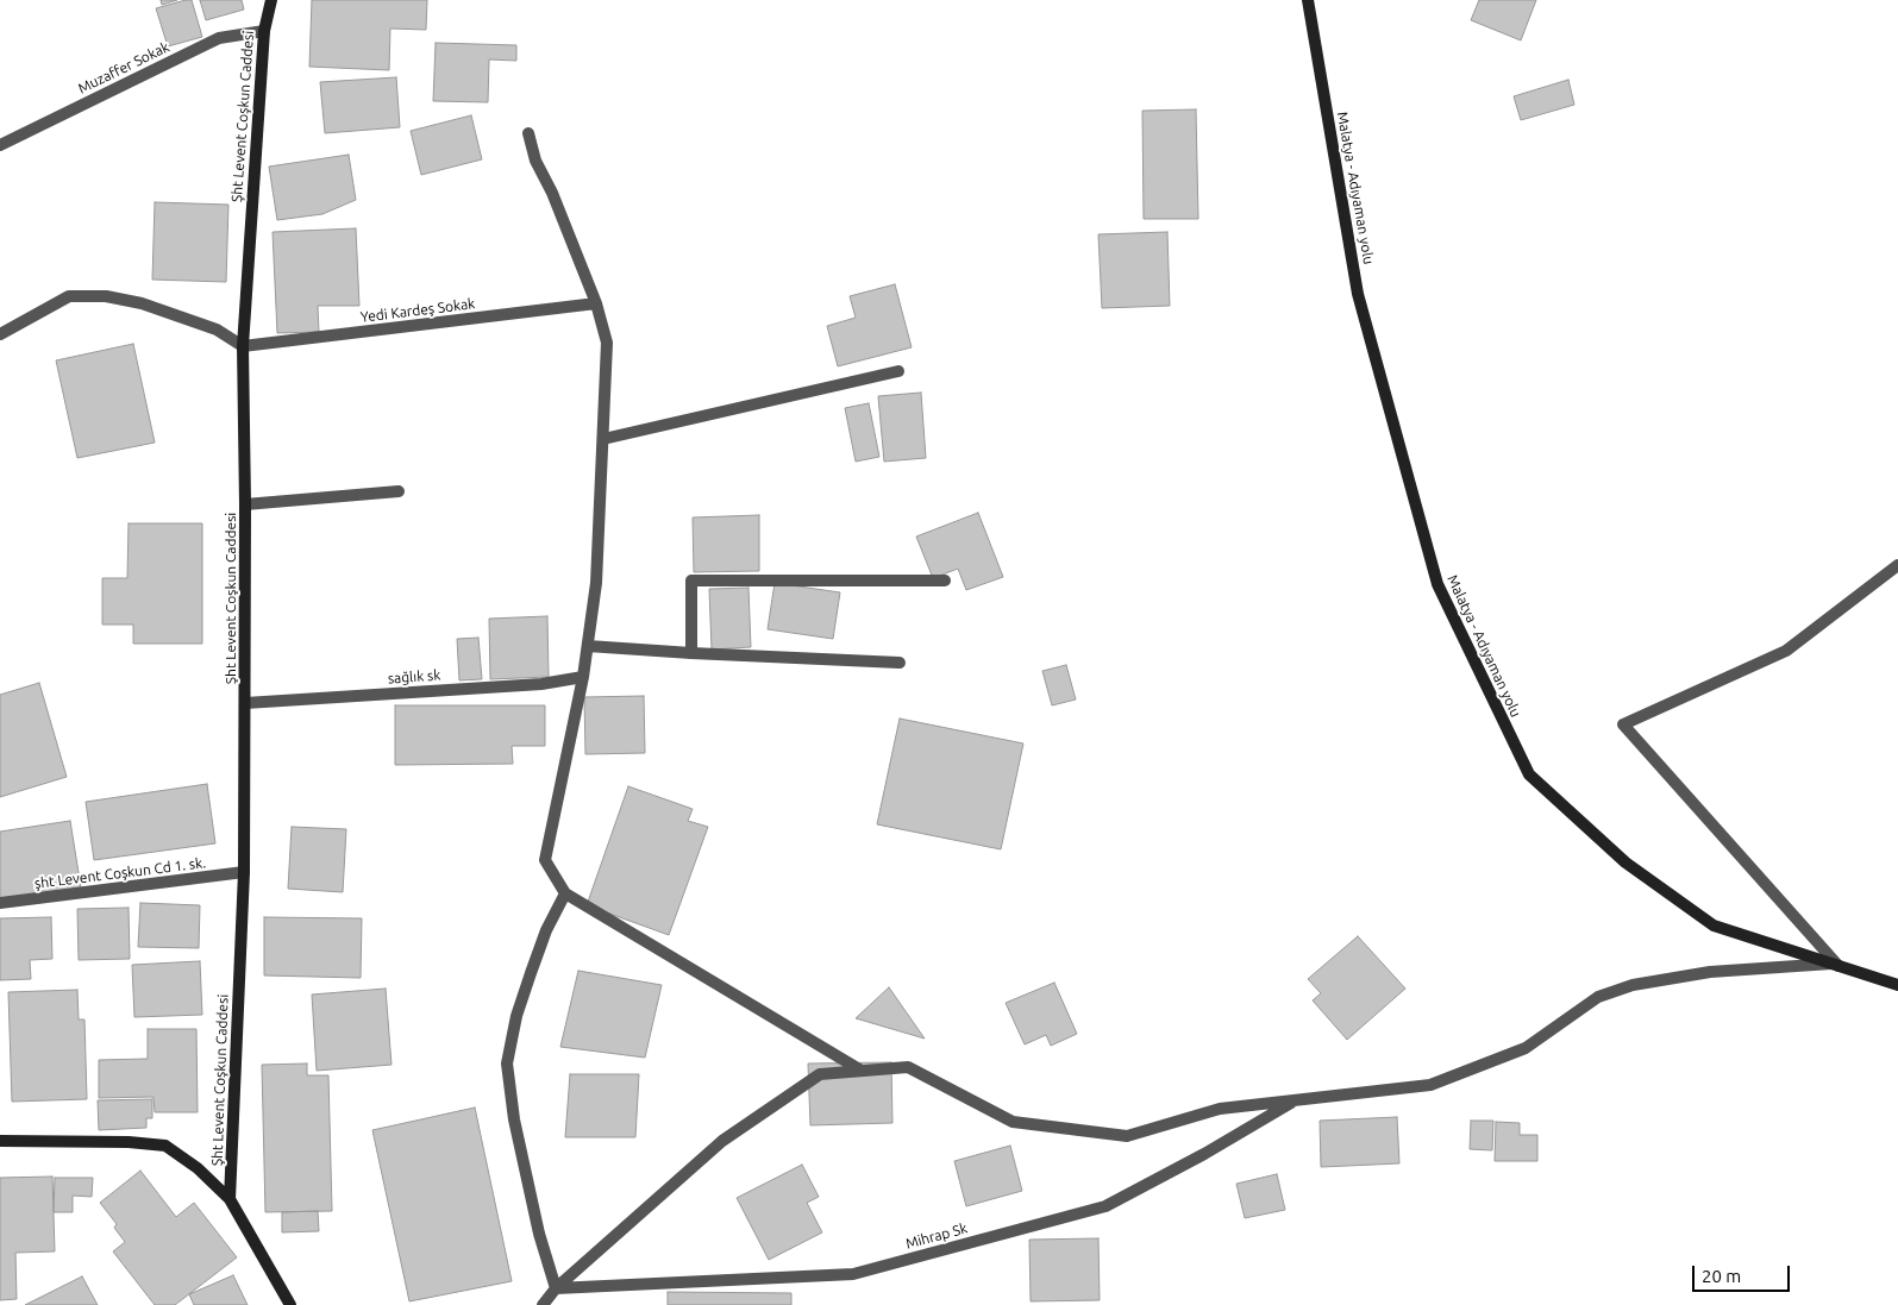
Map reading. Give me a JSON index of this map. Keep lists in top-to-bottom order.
{
  "streets": {
    "main road": ["Şht Levent Coşkun Caddesi", "Malatya - Adıyaman yolu"],
    "street": [
      "Muzaffer Sokak",
      "Yedi Kardeş Sokak",
      "sağlık sk",
      "şht Levent Coşkun Cd 1. sk.",
      "Mihrap Sk"
    ]
  },
  "crossings": [
    ["Muzaffer Sokak", "Şht Levent Coşkun Caddesi"],
    ["Şht Levent Coşkun Caddesi", "Yedi Kardeş Sokak"],
    ["Şht Levent Coşkun Caddesi", "sağlık sk"],
    ["Şht Levent Coşkun Caddesi", "şht Levent Coşkun Cd 1. sk."]
  ],
  "scale_bar": "20 m"
}
